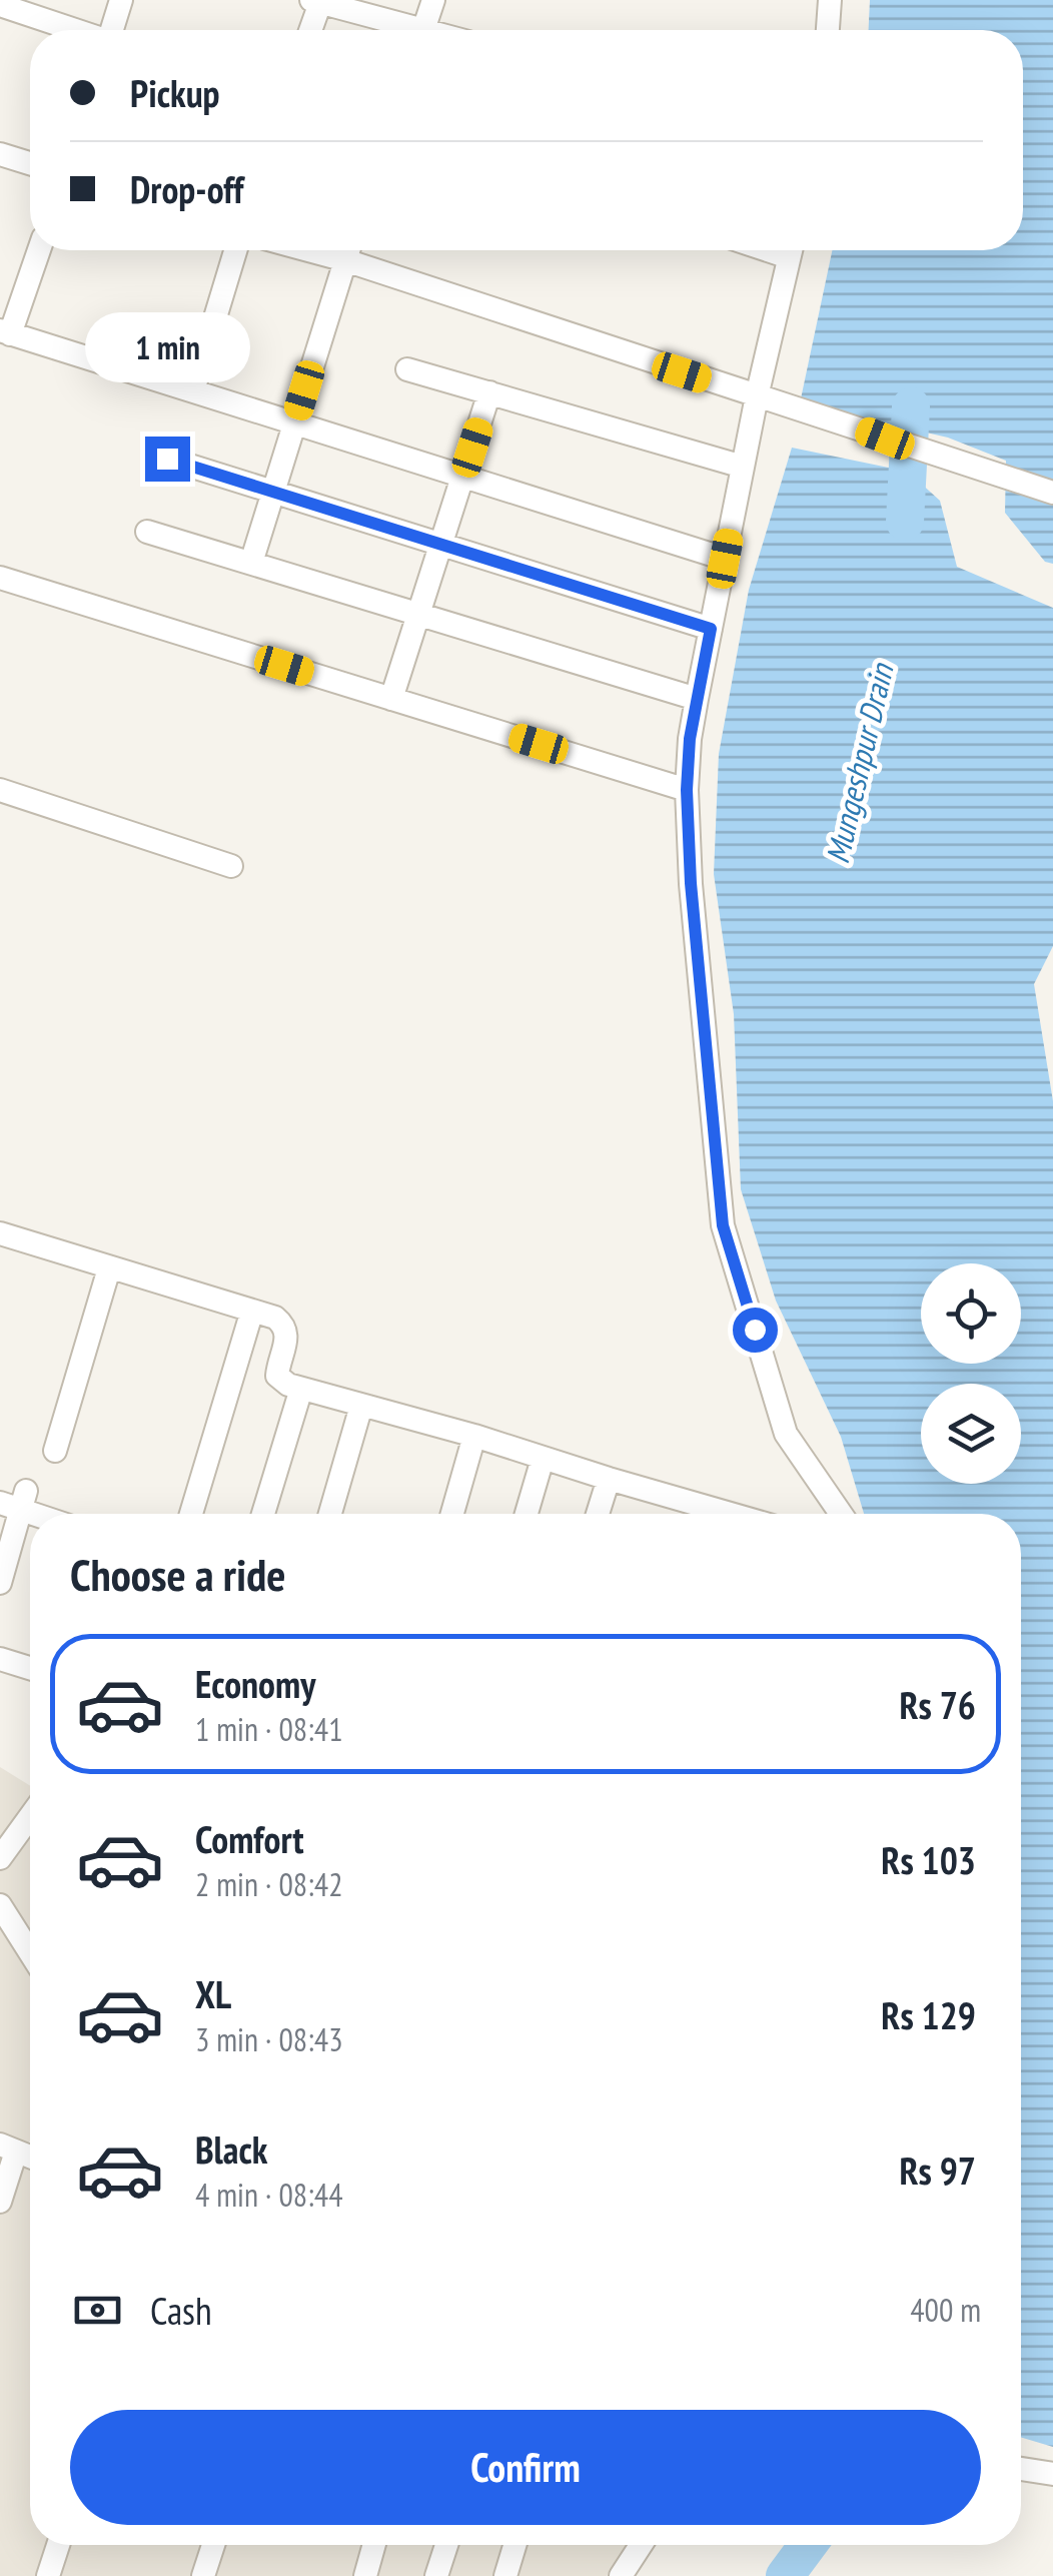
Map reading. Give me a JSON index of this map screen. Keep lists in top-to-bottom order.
{
  "water": ["Mungeshpur Drain"],
  "page": {
    "banner": ["Pickup", "Drop-off"],
    "bubble": "1 min",
    "heading": "Choose a ride",
    "list": [
      {
        "name": "Economy",
        "note": "1 min · 08:41",
        "value": "Rs 76"
      },
      {
        "name": "Comfort",
        "note": "2 min · 08:42",
        "value": "Rs 103"
      },
      {
        "name": "XL",
        "note": "3 min · 08:43",
        "value": "Rs 129"
      },
      {
        "name": "Black",
        "note": "4 min · 08:44",
        "value": "Rs 97"
      }
    ],
    "pay": ["Cash", "400 m"],
    "buttons": "Confirm"
  }
}
